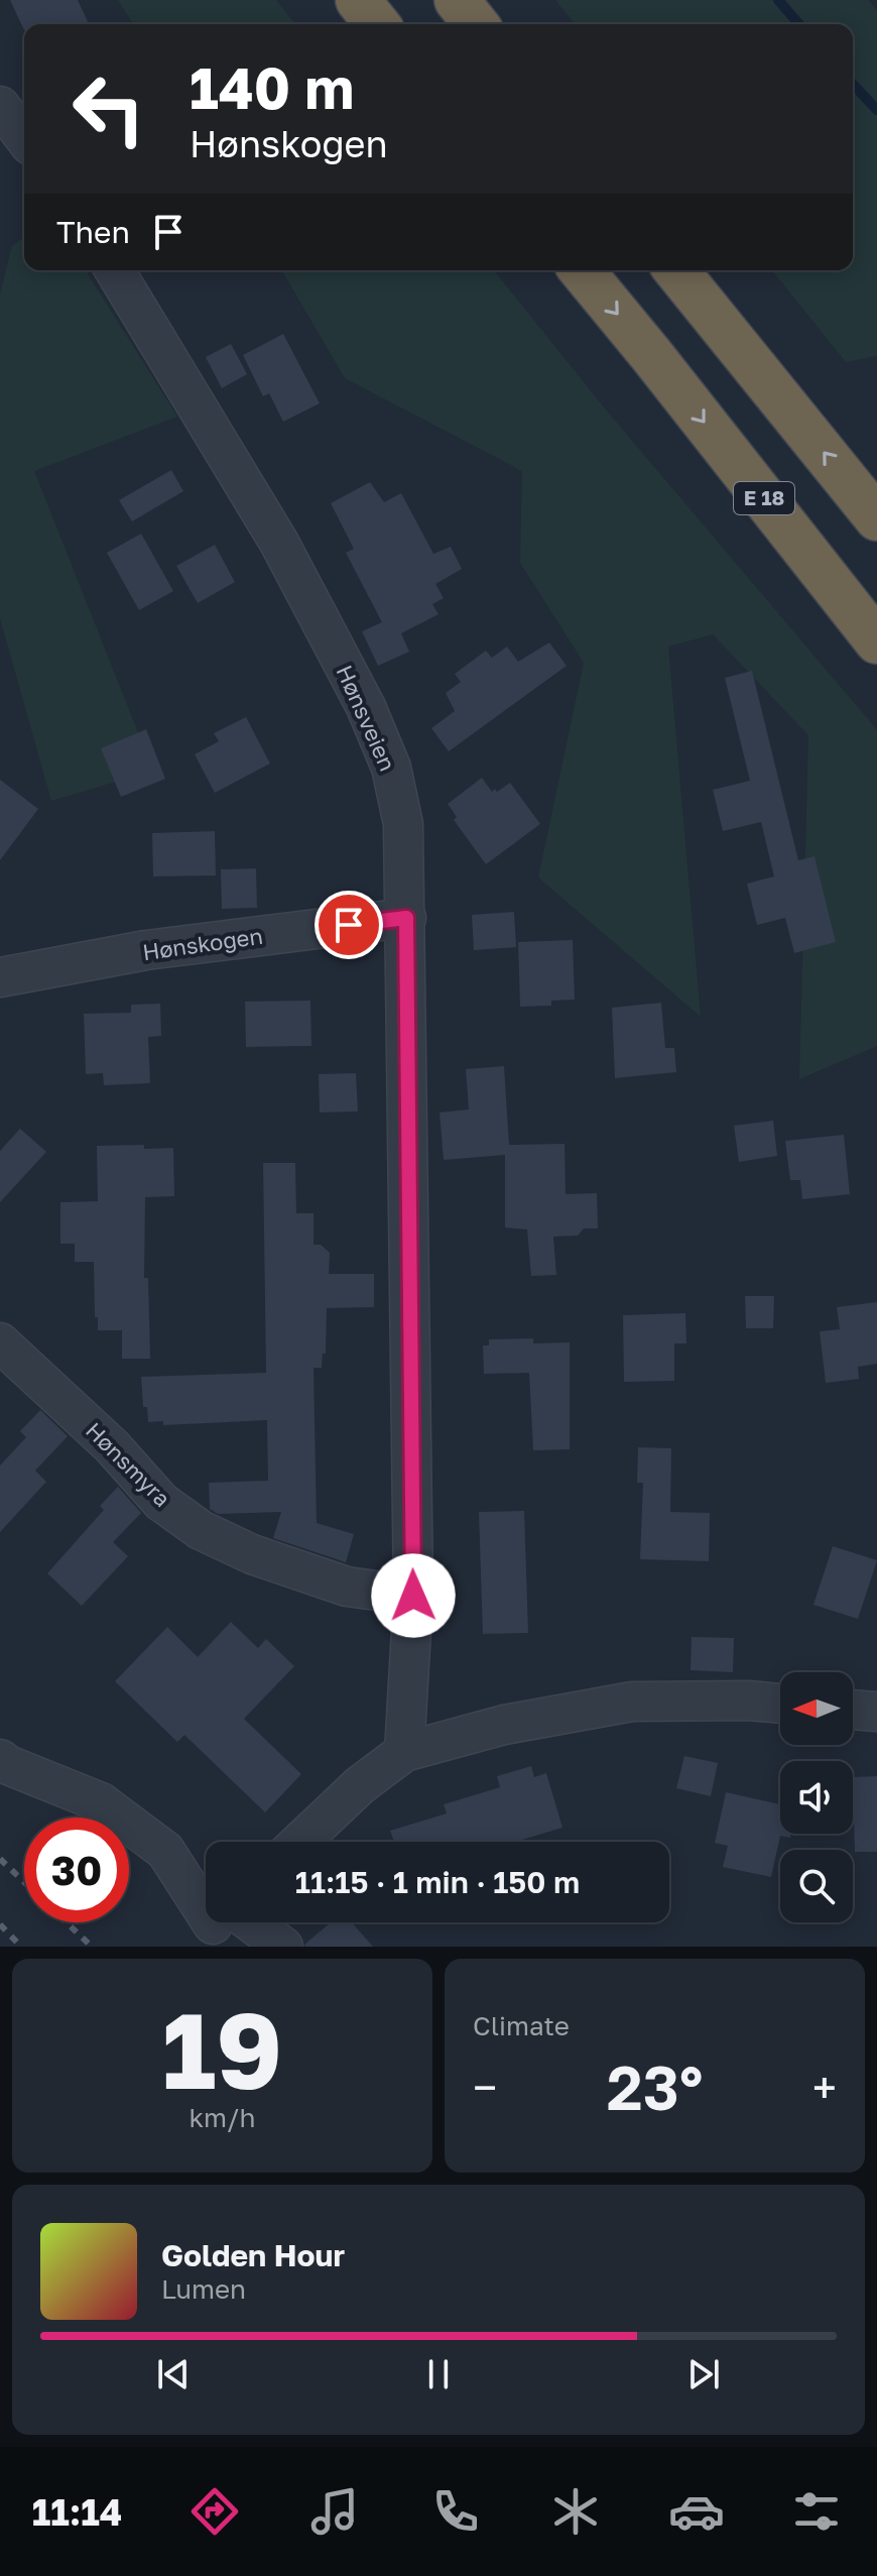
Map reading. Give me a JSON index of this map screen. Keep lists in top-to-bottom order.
{
  "streets": {
    "highway": ["E 18"],
    "street": ["Hønsveien", "Hønskogen", "Hønsmyra"]
  },
  "crossings": [
    ["Hønsveien", "Hønskogen"],
    ["Hønsveien", "Hønsmyra"]
  ],
  "north": "left",
  "page": {
    "turn": ["140 m", "Hønskogen"],
    "then": "Then",
    "limit": "30",
    "trip": "11:15 · 1 min · 150 m",
    "tile": [
      ["19", "km/h"],
      "Climate"
    ],
    "heat": ["−", "23°", "+"],
    "song": ["Golden Hour", "Lumen"],
    "tabs": "11:14"
  }
}
